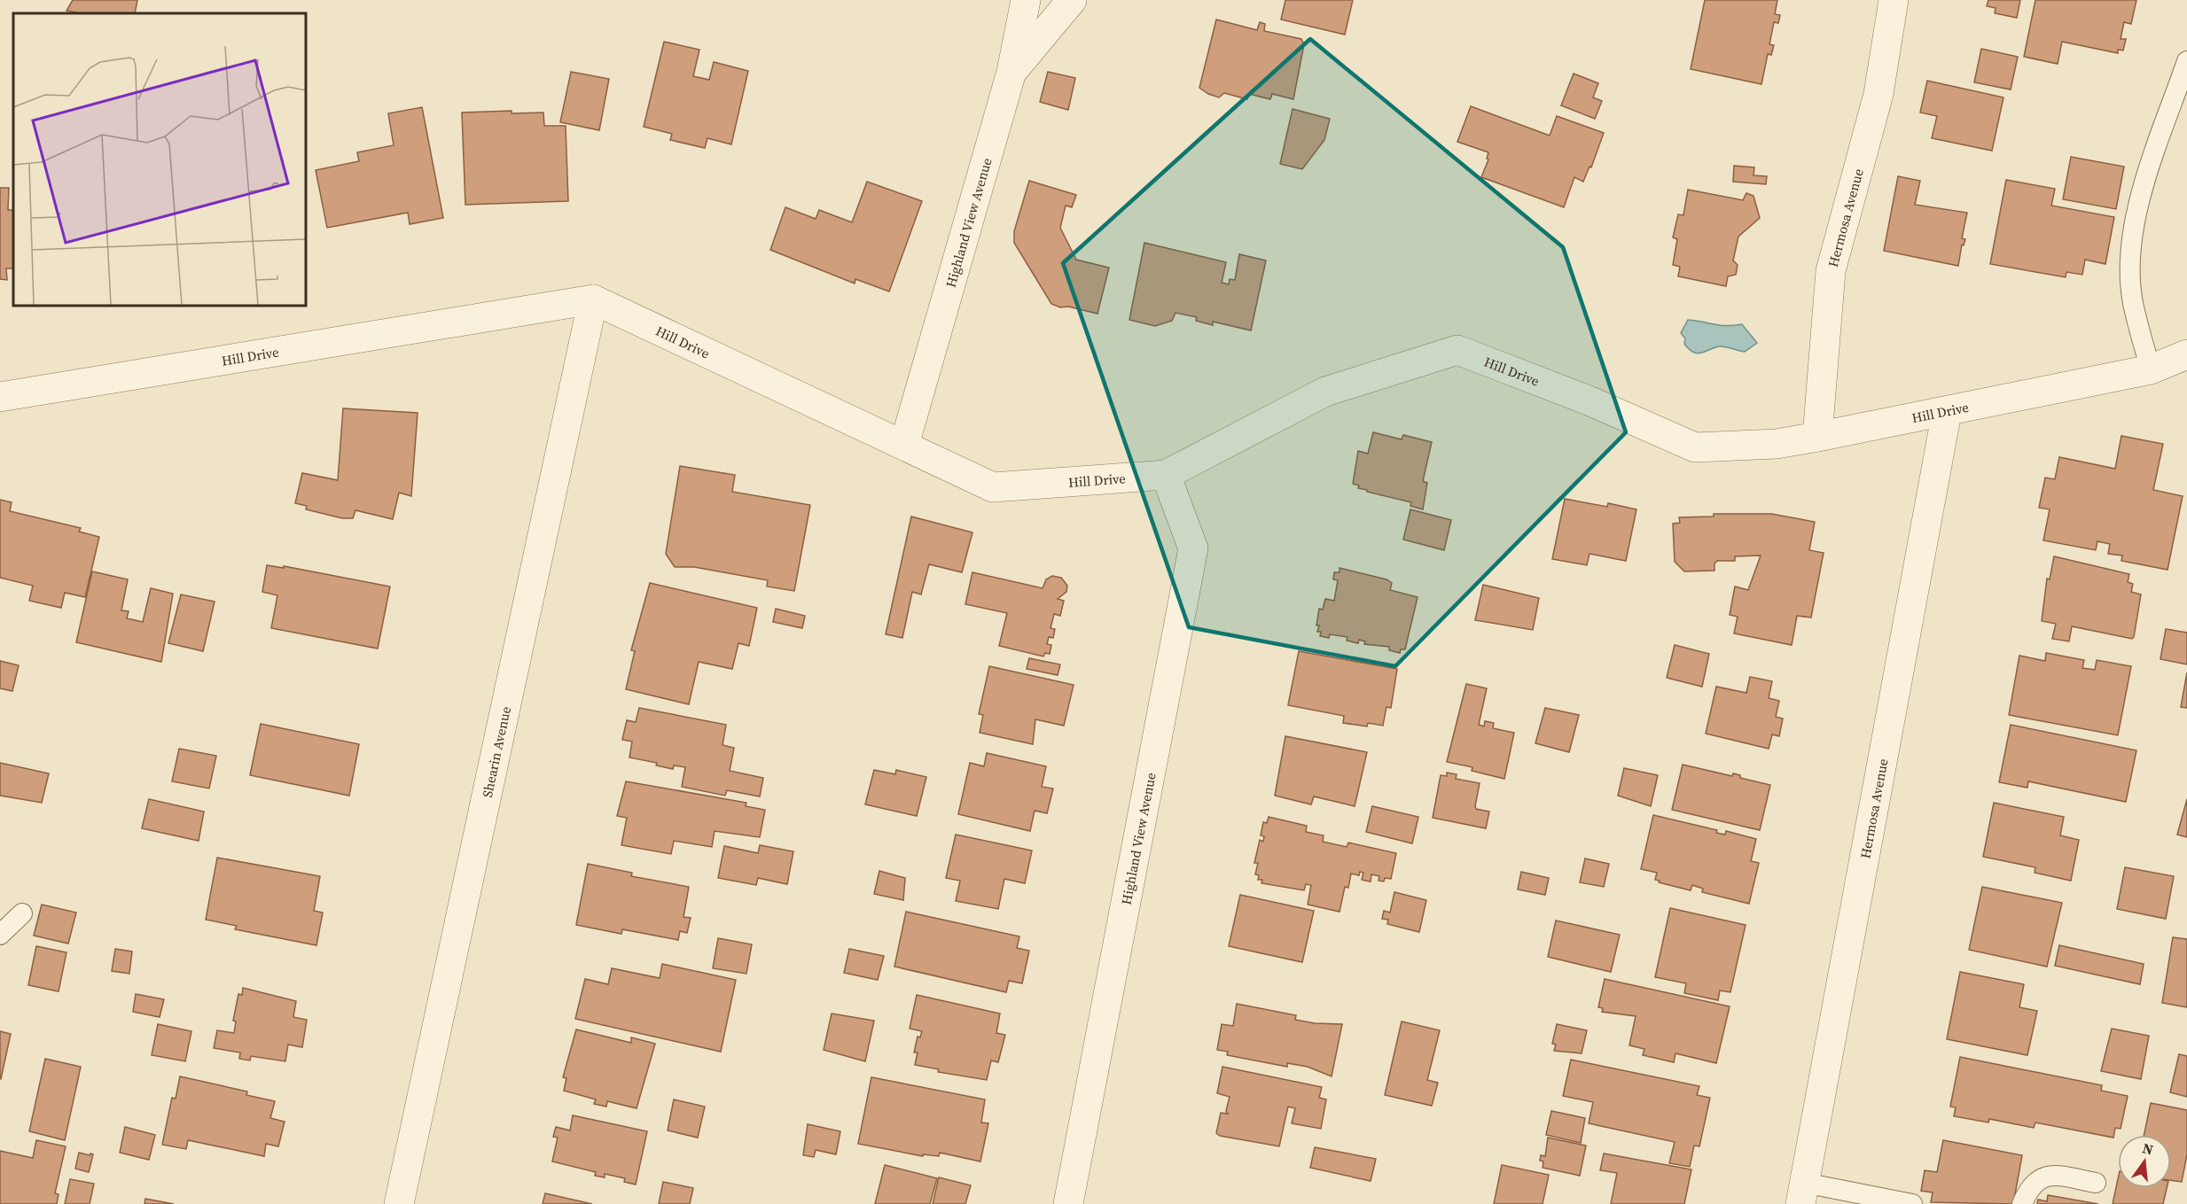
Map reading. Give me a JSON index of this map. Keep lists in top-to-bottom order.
{
  "streets": {
    "street": [
      "Hermosa Avenue",
      "Highland View Avenue",
      "Hill Drive",
      "Shearin Avenue"
    ]
  },
  "crossings": [
    ["Hermosa Avenue", "Hill Drive"],
    ["Highland View Avenue", "Hill Drive"],
    ["Hill Drive", "Shearin Avenue"]
  ],
  "north": "top"
}
